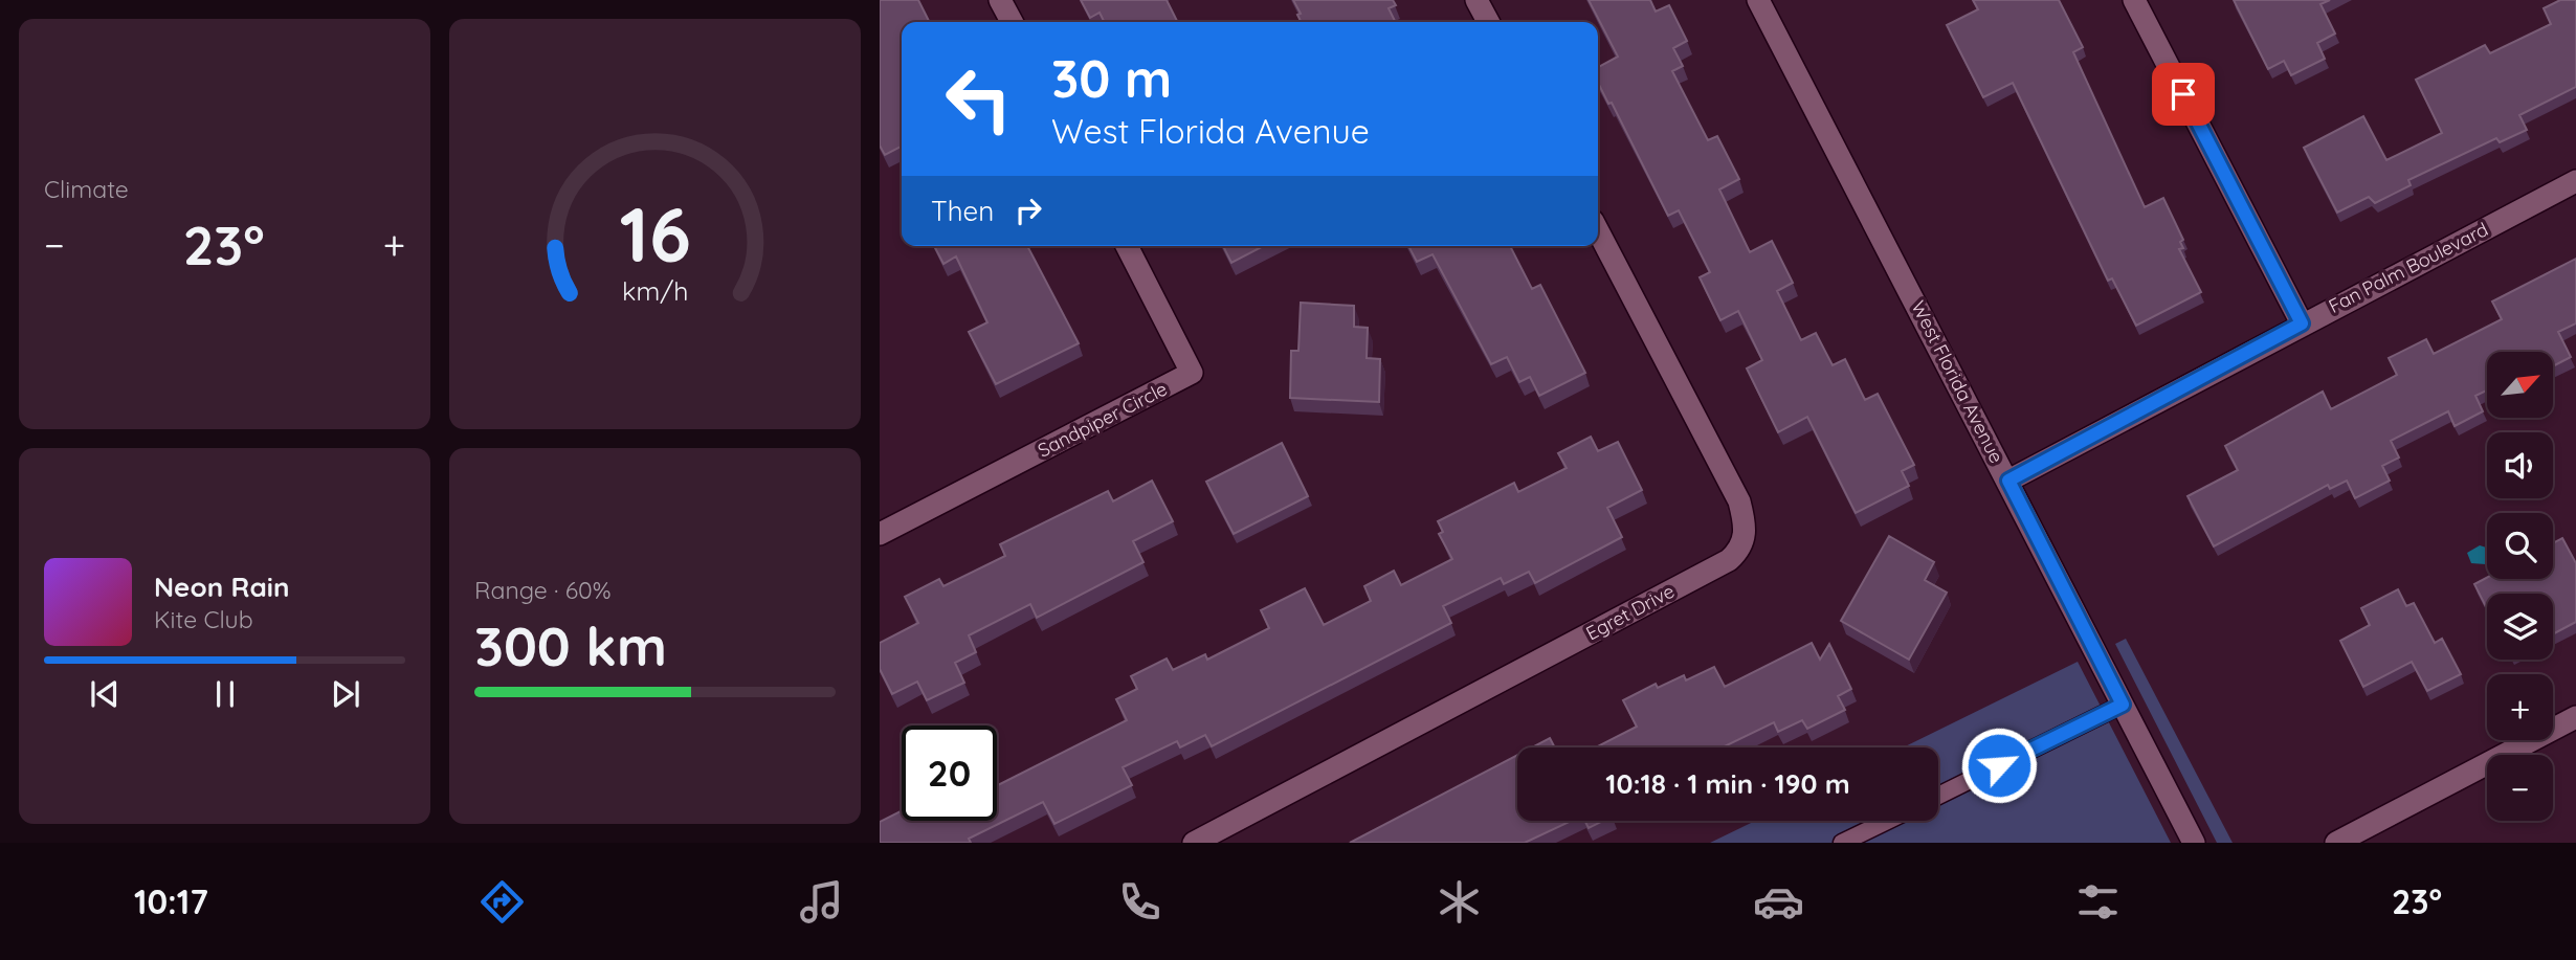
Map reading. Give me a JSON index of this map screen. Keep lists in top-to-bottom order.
{
  "streets": {
    "street": [
      "Fan Palm Boulevard",
      "West Florida Avenue",
      "Sandpiper Circle",
      "Egret Drive"
    ]
  },
  "crossings": [
    ["Fan Palm Boulevard", "West Florida Avenue"]
  ],
  "north": "top right",
  "page": {
    "tile": [
      "Climate",
      ["Range · 60%", "300 km"]
    ],
    "turn": ["30 m", "West Florida Avenue"],
    "then": "Then",
    "heat": ["−", "23°", "+"],
    "map_buttons": ["+", "−"],
    "song": ["Neon Rain", "Kite Club"],
    "limit": "20",
    "trip": "10:18 · 1 min · 190 m",
    "tabs": ["10:17", "23°"],
    "gauge": ["16", "km/h"]
  }
}
